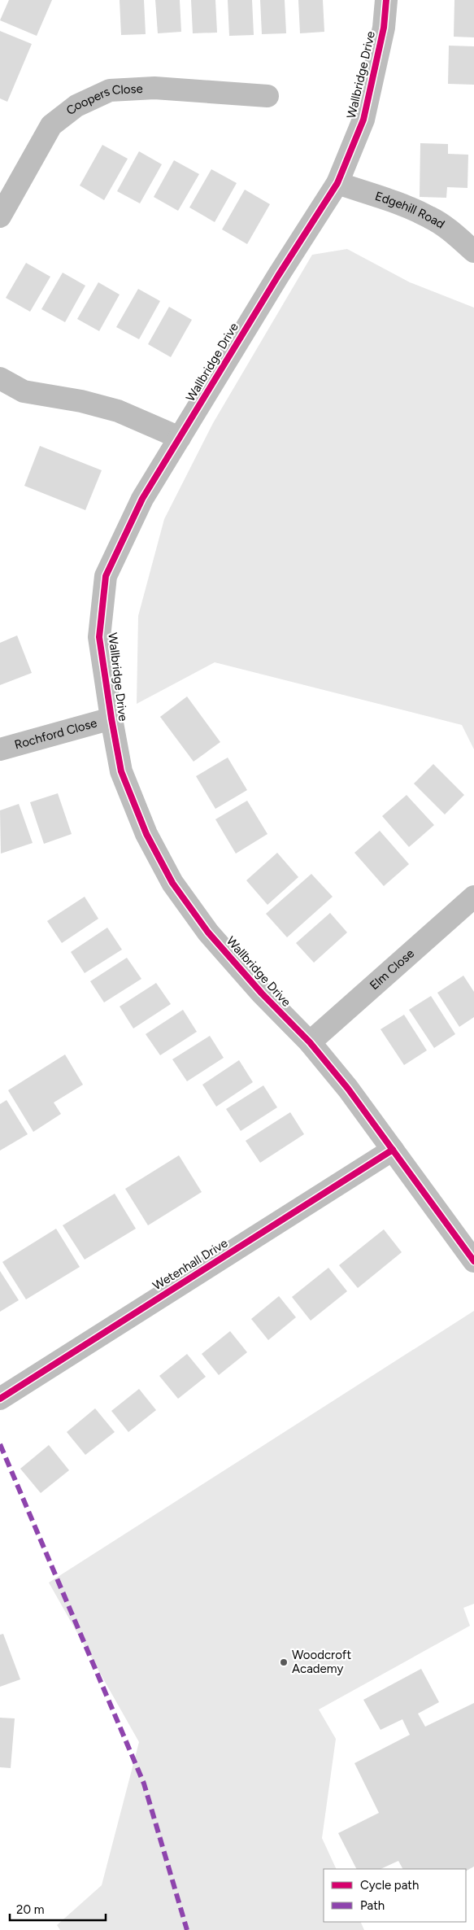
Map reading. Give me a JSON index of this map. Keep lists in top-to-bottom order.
{
  "streets": {
    "street": [
      "Wallbridge Drive",
      "Coopers Close",
      "Edgehill Road",
      "Rochford Close",
      "Elm Close",
      "Wetenhall Drive"
    ]
  },
  "crossings": [
    ["Wallbridge Drive", "Edgehill Road"],
    ["Wallbridge Drive", "Rochford Close"],
    ["Wallbridge Drive", "Elm Close"],
    ["Wallbridge Drive", "Wetenhall Drive"]
  ],
  "places": ["Woodcroft Academy"],
  "legend": ["Cycle path", "Path"],
  "scale_bar": "20 m"
}
